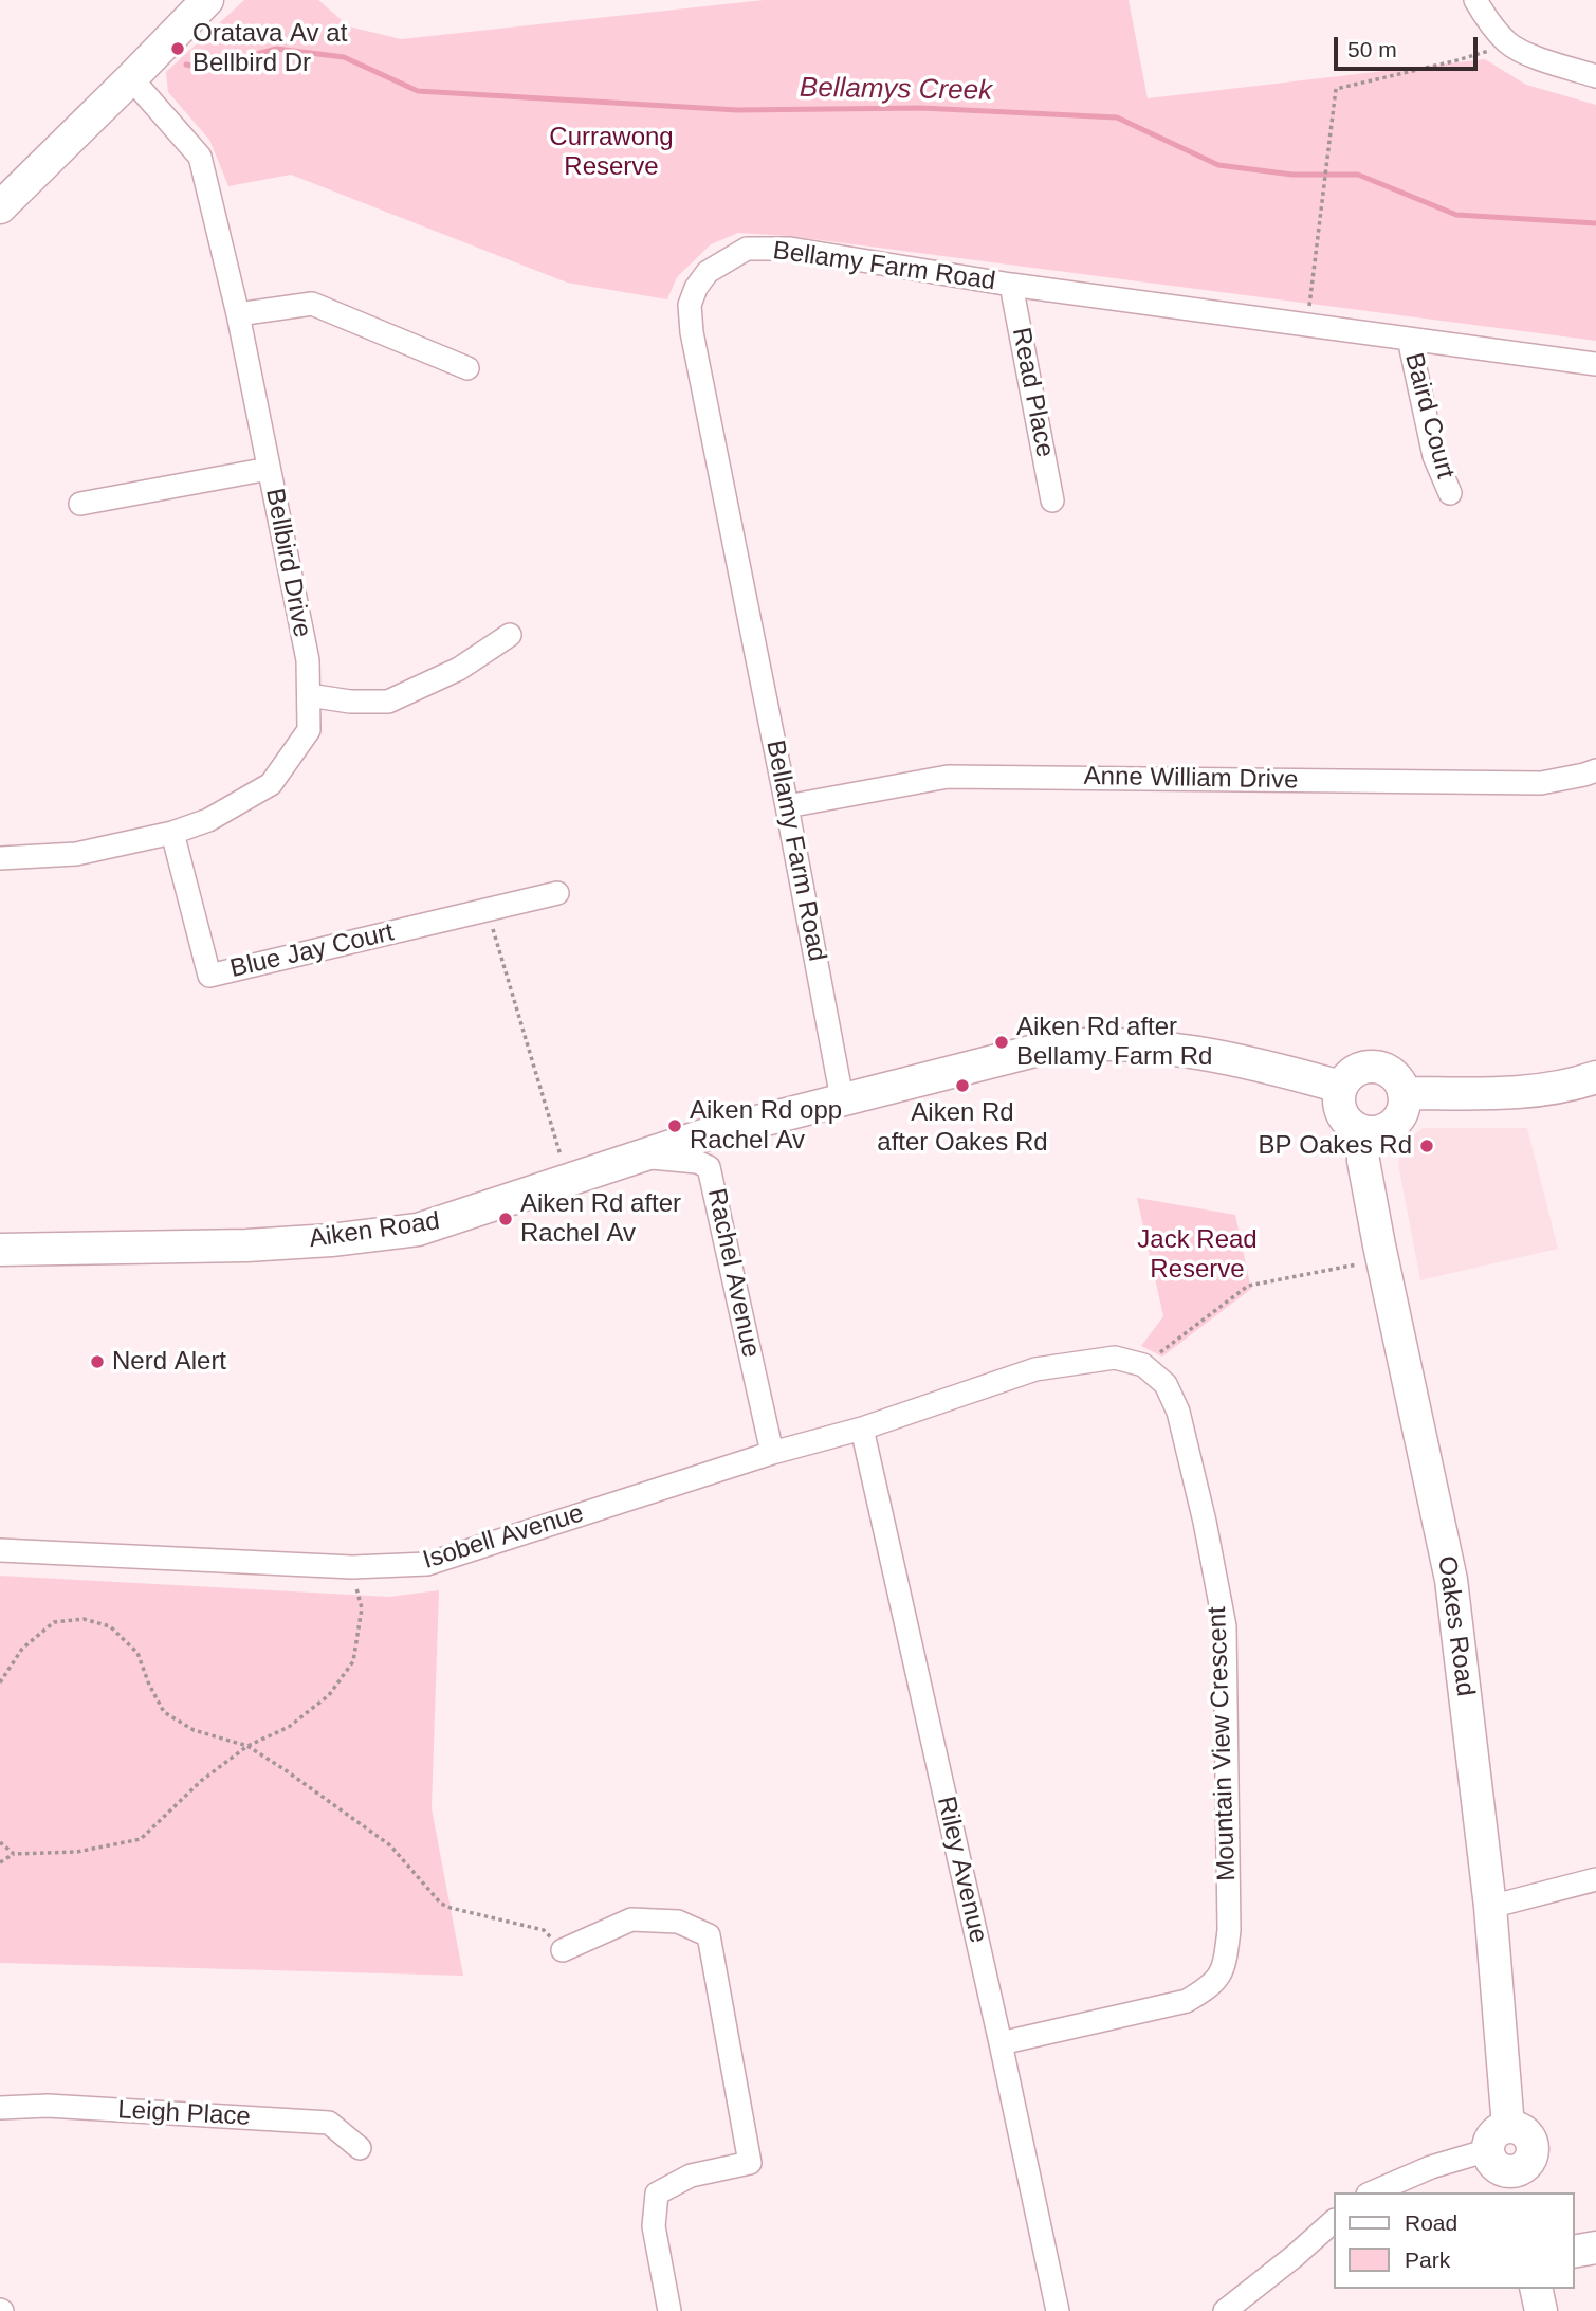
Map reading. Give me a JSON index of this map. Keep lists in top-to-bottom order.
{
  "streets": {
    "street": [
      "Bellamy Farm Road",
      "Read Place",
      "Baird Court",
      "Bellbird Drive",
      "Anne William Drive",
      "Blue Jay Court",
      "Aiken Road",
      "Rachel Avenue",
      "Isobell Avenue",
      "Oakes Road",
      "Mountain View Crescent",
      "Riley Avenue",
      "Leigh Place"
    ]
  },
  "crossings": [
    ["Bellamy Farm Road", "Read Place"],
    ["Bellamy Farm Road", "Baird Court"],
    ["Bellamy Farm Road", "Anne William Drive"],
    ["Bellamy Farm Road", "Aiken Road"],
    ["Bellbird Drive", "Blue Jay Court"],
    ["Aiken Road", "Rachel Avenue"],
    ["Aiken Road", "Oakes Road"],
    ["Rachel Avenue", "Isobell Avenue"],
    ["Isobell Avenue", "Riley Avenue"],
    ["Mountain View Crescent", "Riley Avenue"]
  ],
  "water": ["Bellamys Creek"],
  "parks": ["Currawong Reserve", "Jack Read Reserve"],
  "places": [
    "Oratava Av at Bellbird Dr",
    "Aiken Rd after Bellamy Farm Rd",
    "Aiken Rd after Oakes Rd",
    "Aiken Rd opp Rachel Av",
    "BP Oakes Rd",
    "Aiken Rd after Rachel Av",
    "Nerd Alert"
  ],
  "legend": ["Road", "Park"],
  "scale_bar": "50 m"
}
